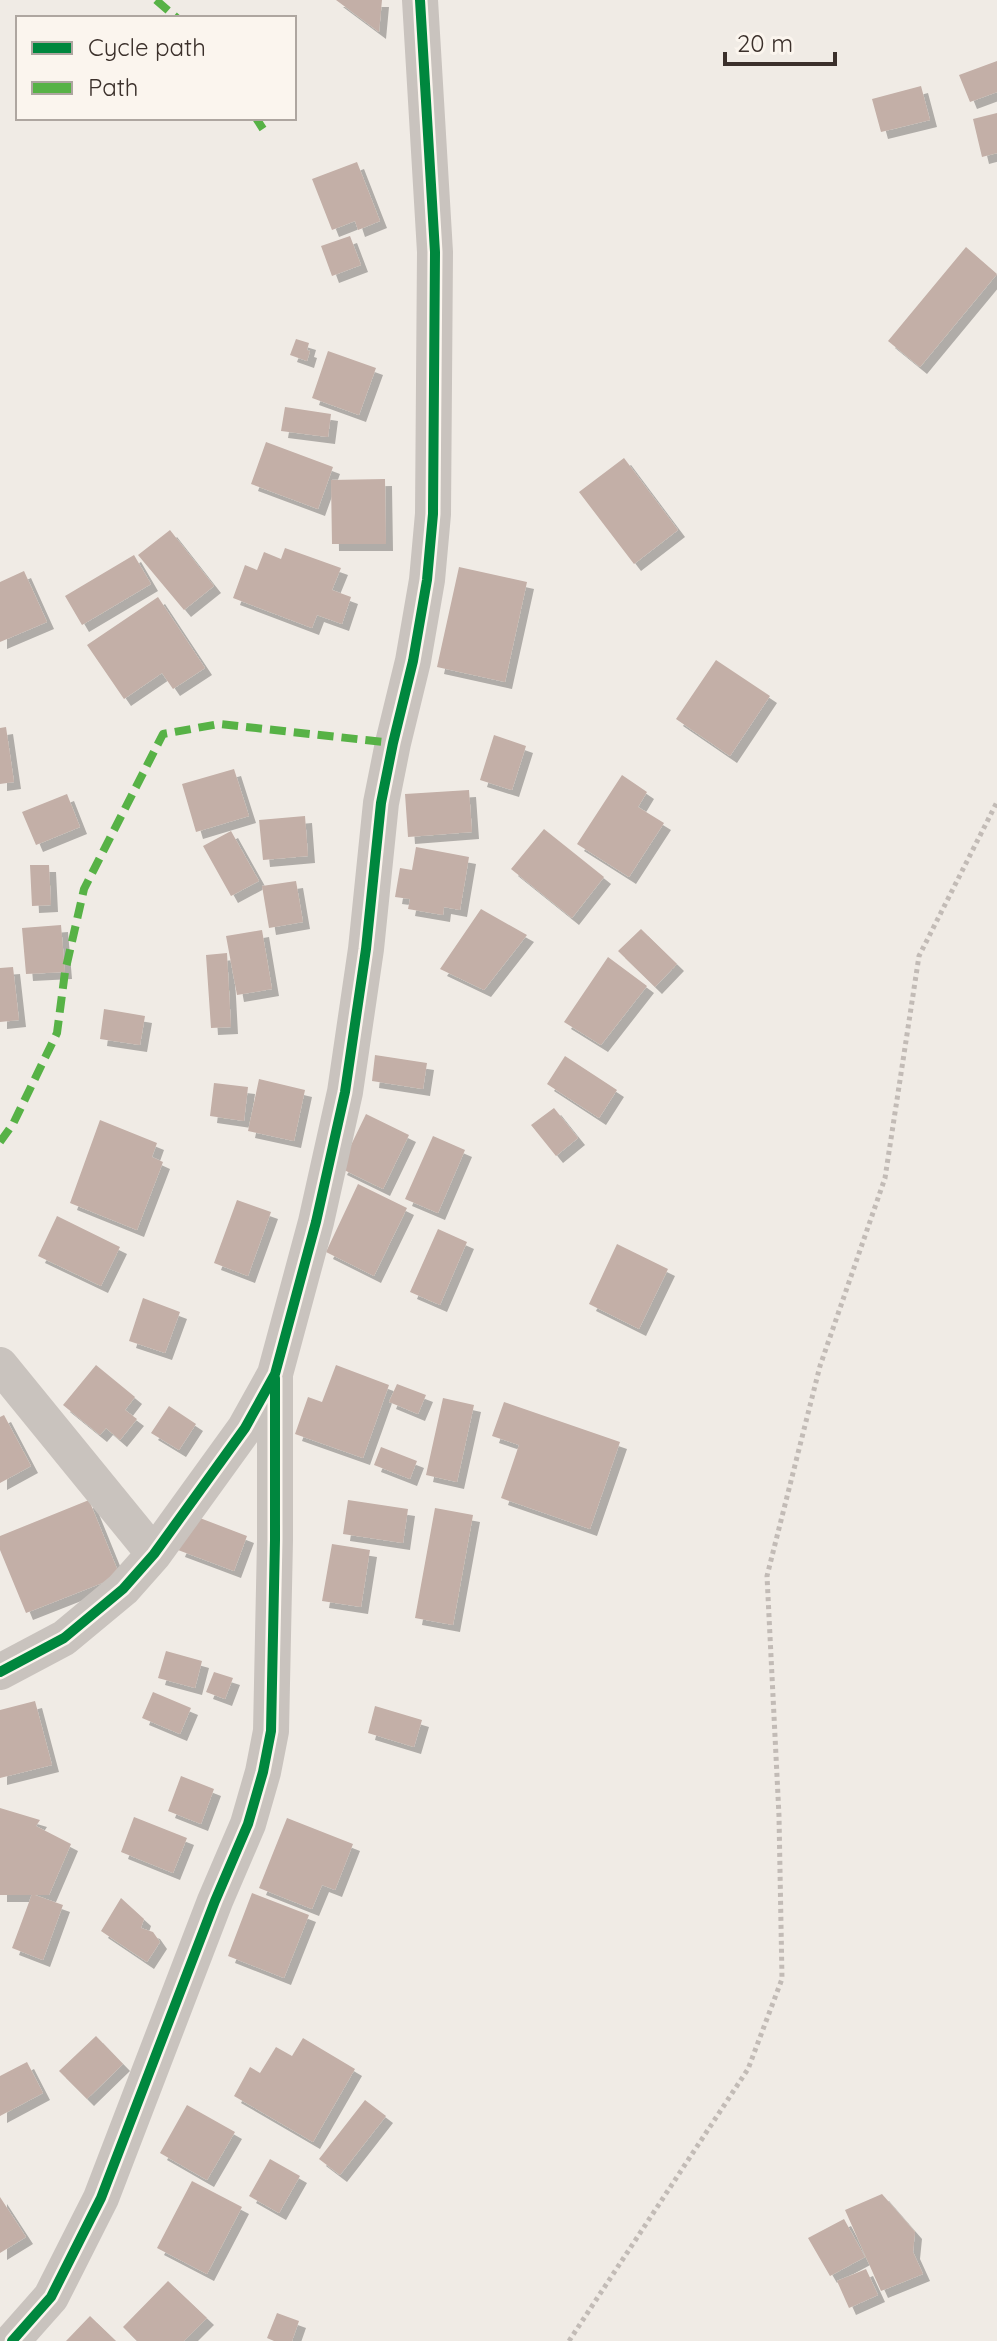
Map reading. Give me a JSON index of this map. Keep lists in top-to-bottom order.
{
  "legend": ["Cycle path", "Path"],
  "scale_bar": "20 m"
}
